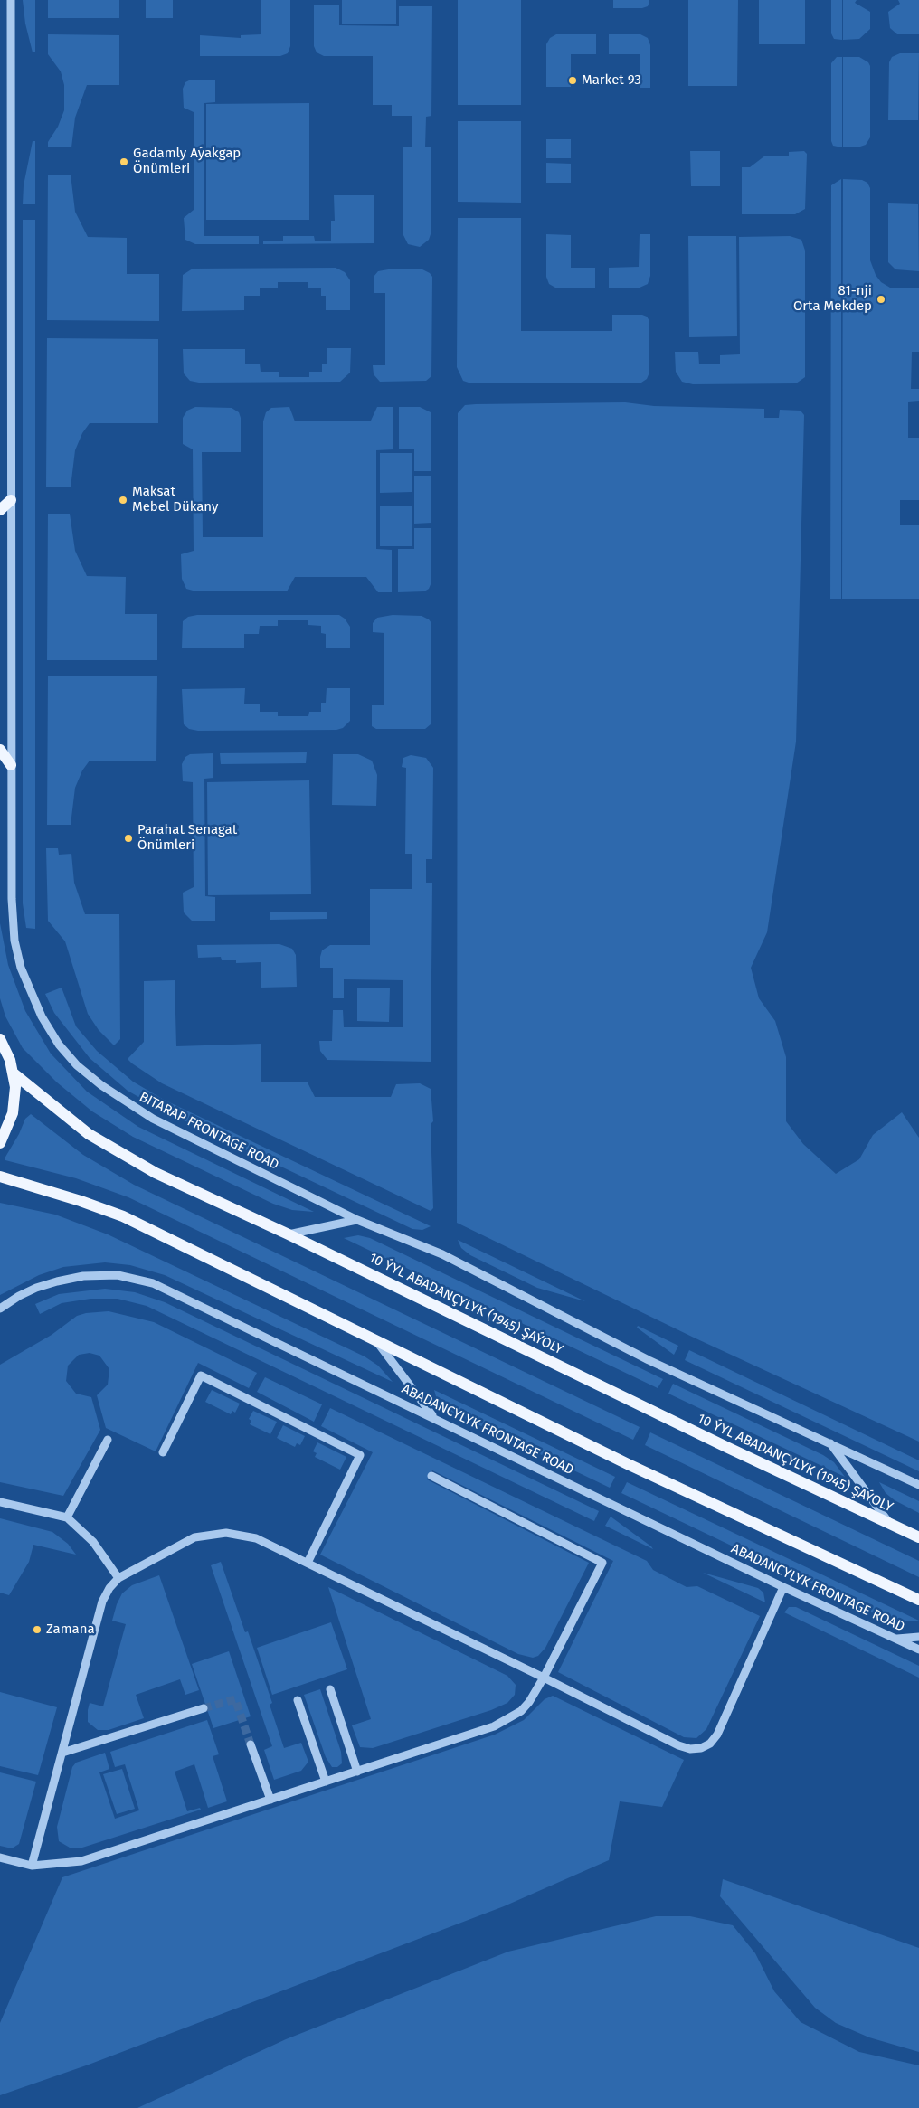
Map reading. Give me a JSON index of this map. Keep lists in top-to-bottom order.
{
  "streets": {
    "main road": ["10 ÝYL ABADANÇYLYK (1945) ŞAÝOLY"],
    "street": ["BITARAP FRONTAGE ROAD", "ABADANCYLYK FRONTAGE ROAD"]
  },
  "places": [
    "Market 93",
    "Gadamly Aýakgap Önümleri",
    "81-nji Orta Mekdep",
    "Maksat Mebel Dükany",
    "Parahat Senagat Önümleri",
    "Zamana"
  ]
}
